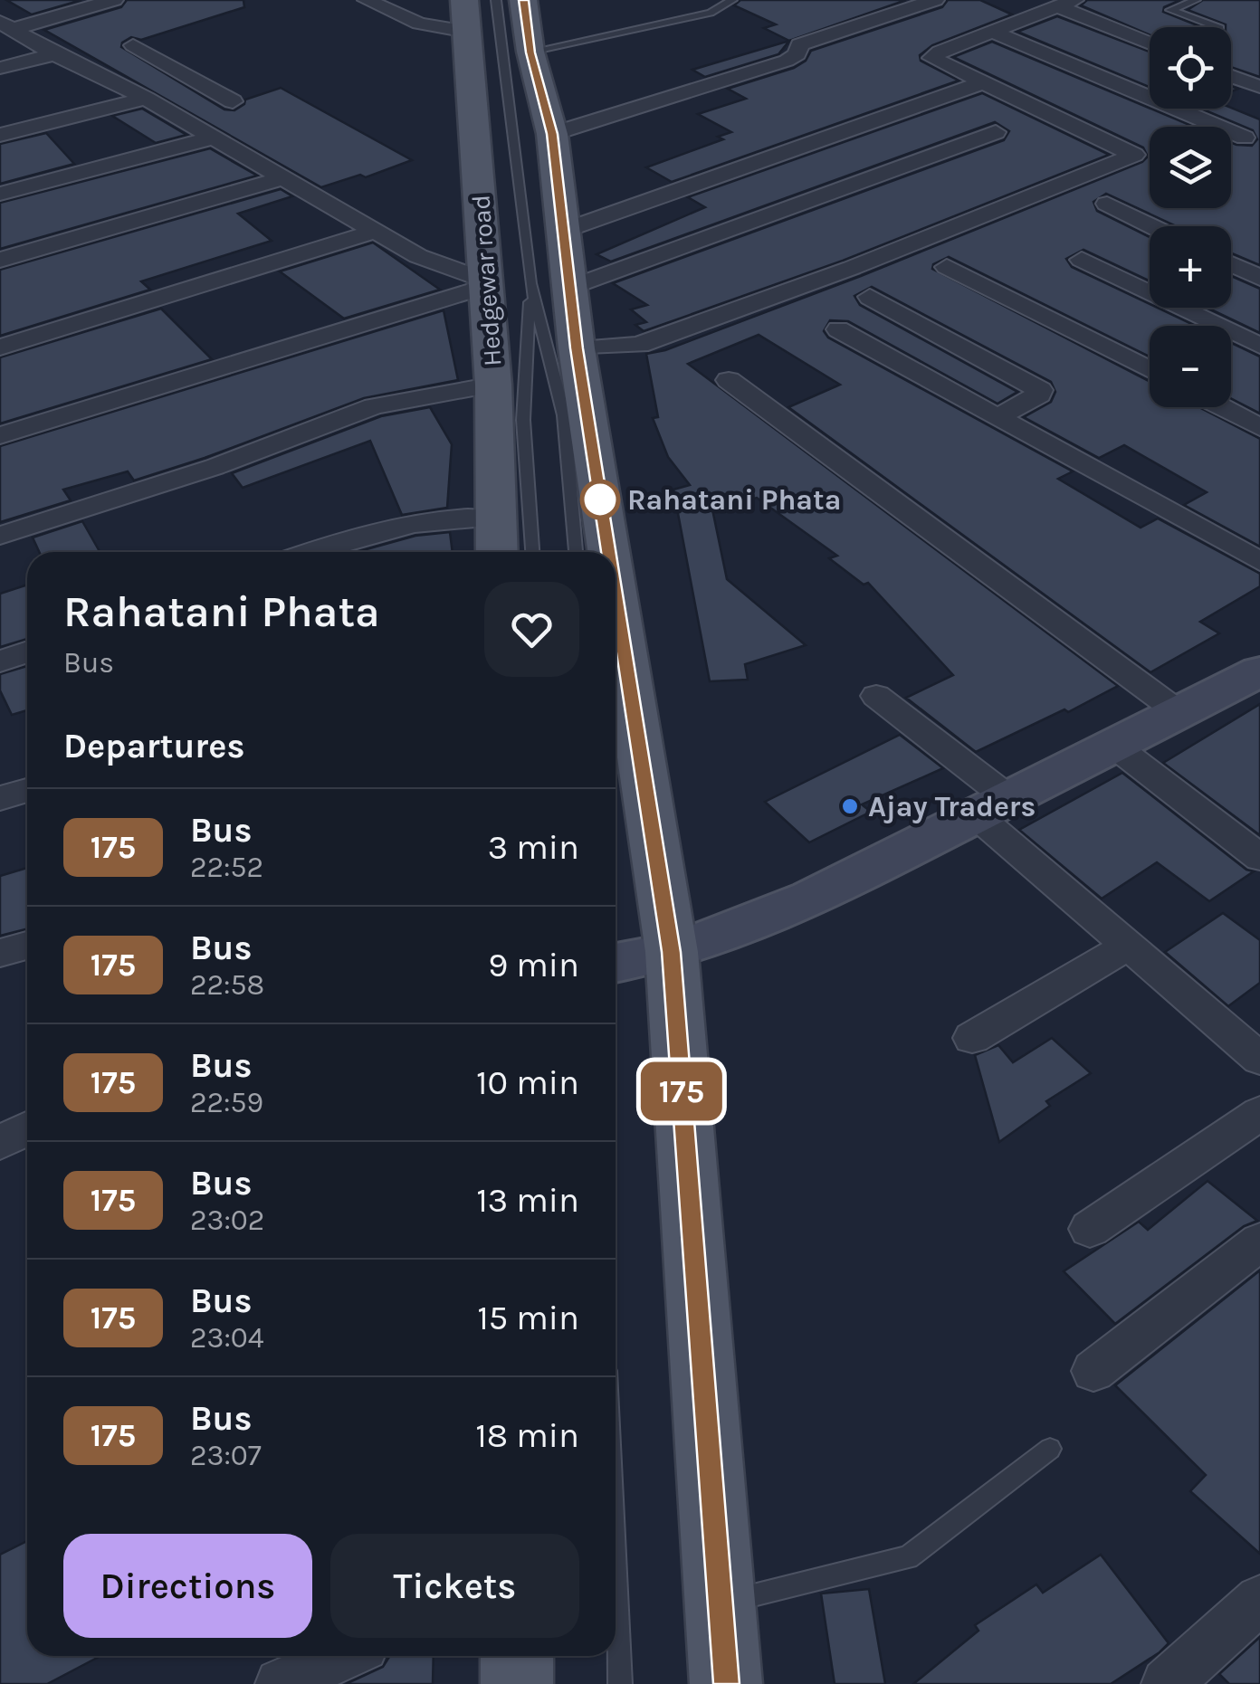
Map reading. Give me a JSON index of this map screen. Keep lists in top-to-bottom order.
{
  "streets": {
    "main road": ["Hedgewar road"]
  },
  "places": ["Rahatani Phata", "Ajay Traders"],
  "lines": ["bus line 175"],
  "page": {
    "on_map": "175",
    "map_buttons": ["+", "−"],
    "heading": [
      ["Rahatani Phata", "Bus"],
      "Departures"
    ],
    "list": [
      {
        "mark": "175",
        "name": "Bus",
        "note": "22:52",
        "value": "3 min"
      },
      {
        "mark": "175",
        "name": "Bus",
        "note": "22:58",
        "value": "9 min"
      },
      {
        "mark": "175",
        "name": "Bus",
        "note": "22:59",
        "value": "10 min"
      },
      {
        "mark": "175",
        "name": "Bus",
        "note": "23:02",
        "value": "13 min"
      },
      {
        "mark": "175",
        "name": "Bus",
        "note": "23:04",
        "value": "15 min"
      },
      {
        "mark": "175",
        "name": "Bus",
        "note": "23:07",
        "value": "18 min"
      }
    ],
    "buttons": ["Directions", "Tickets"]
  }
}
